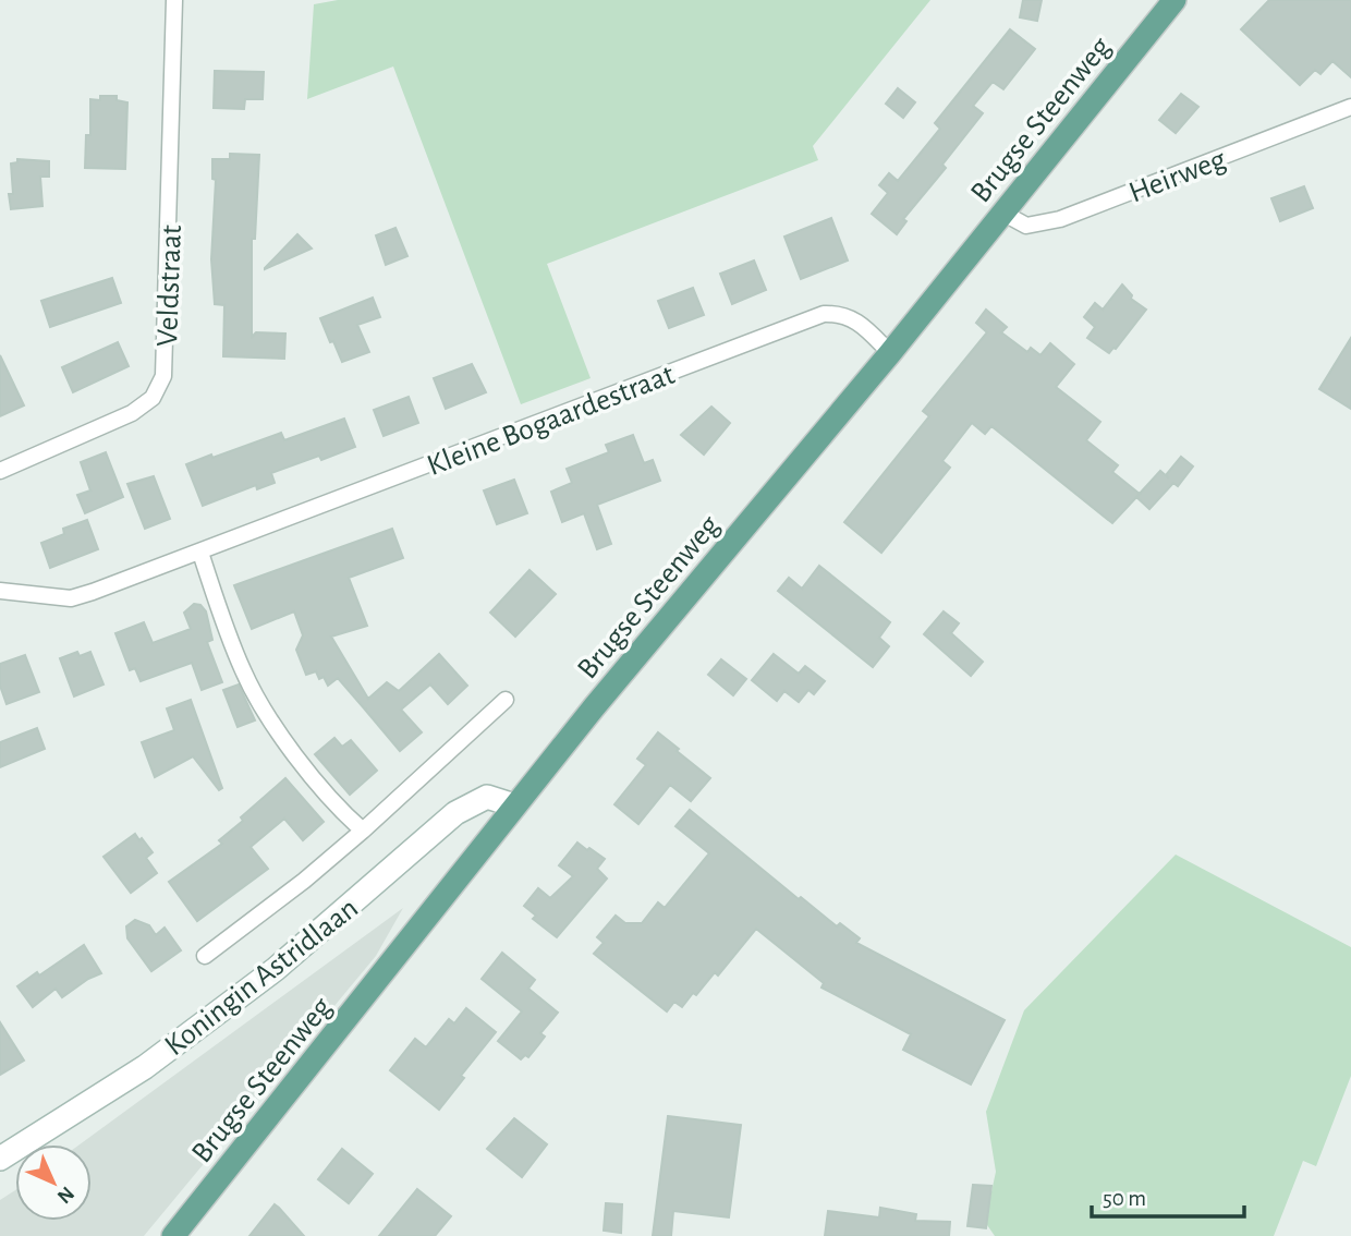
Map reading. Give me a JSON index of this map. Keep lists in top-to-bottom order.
{
  "streets": {
    "main road": ["Brugse Steenweg", "Koningin Astridlaan"],
    "street": ["Heirweg", "Veldstraat", "Kleine Bogaardestraat"]
  },
  "crossings": [
    ["Brugse Steenweg", "Heirweg"],
    ["Brugse Steenweg", "Kleine Bogaardestraat"],
    ["Brugse Steenweg", "Koningin Astridlaan"]
  ],
  "scale_bar": "50 m",
  "north": "bottom right"
}
